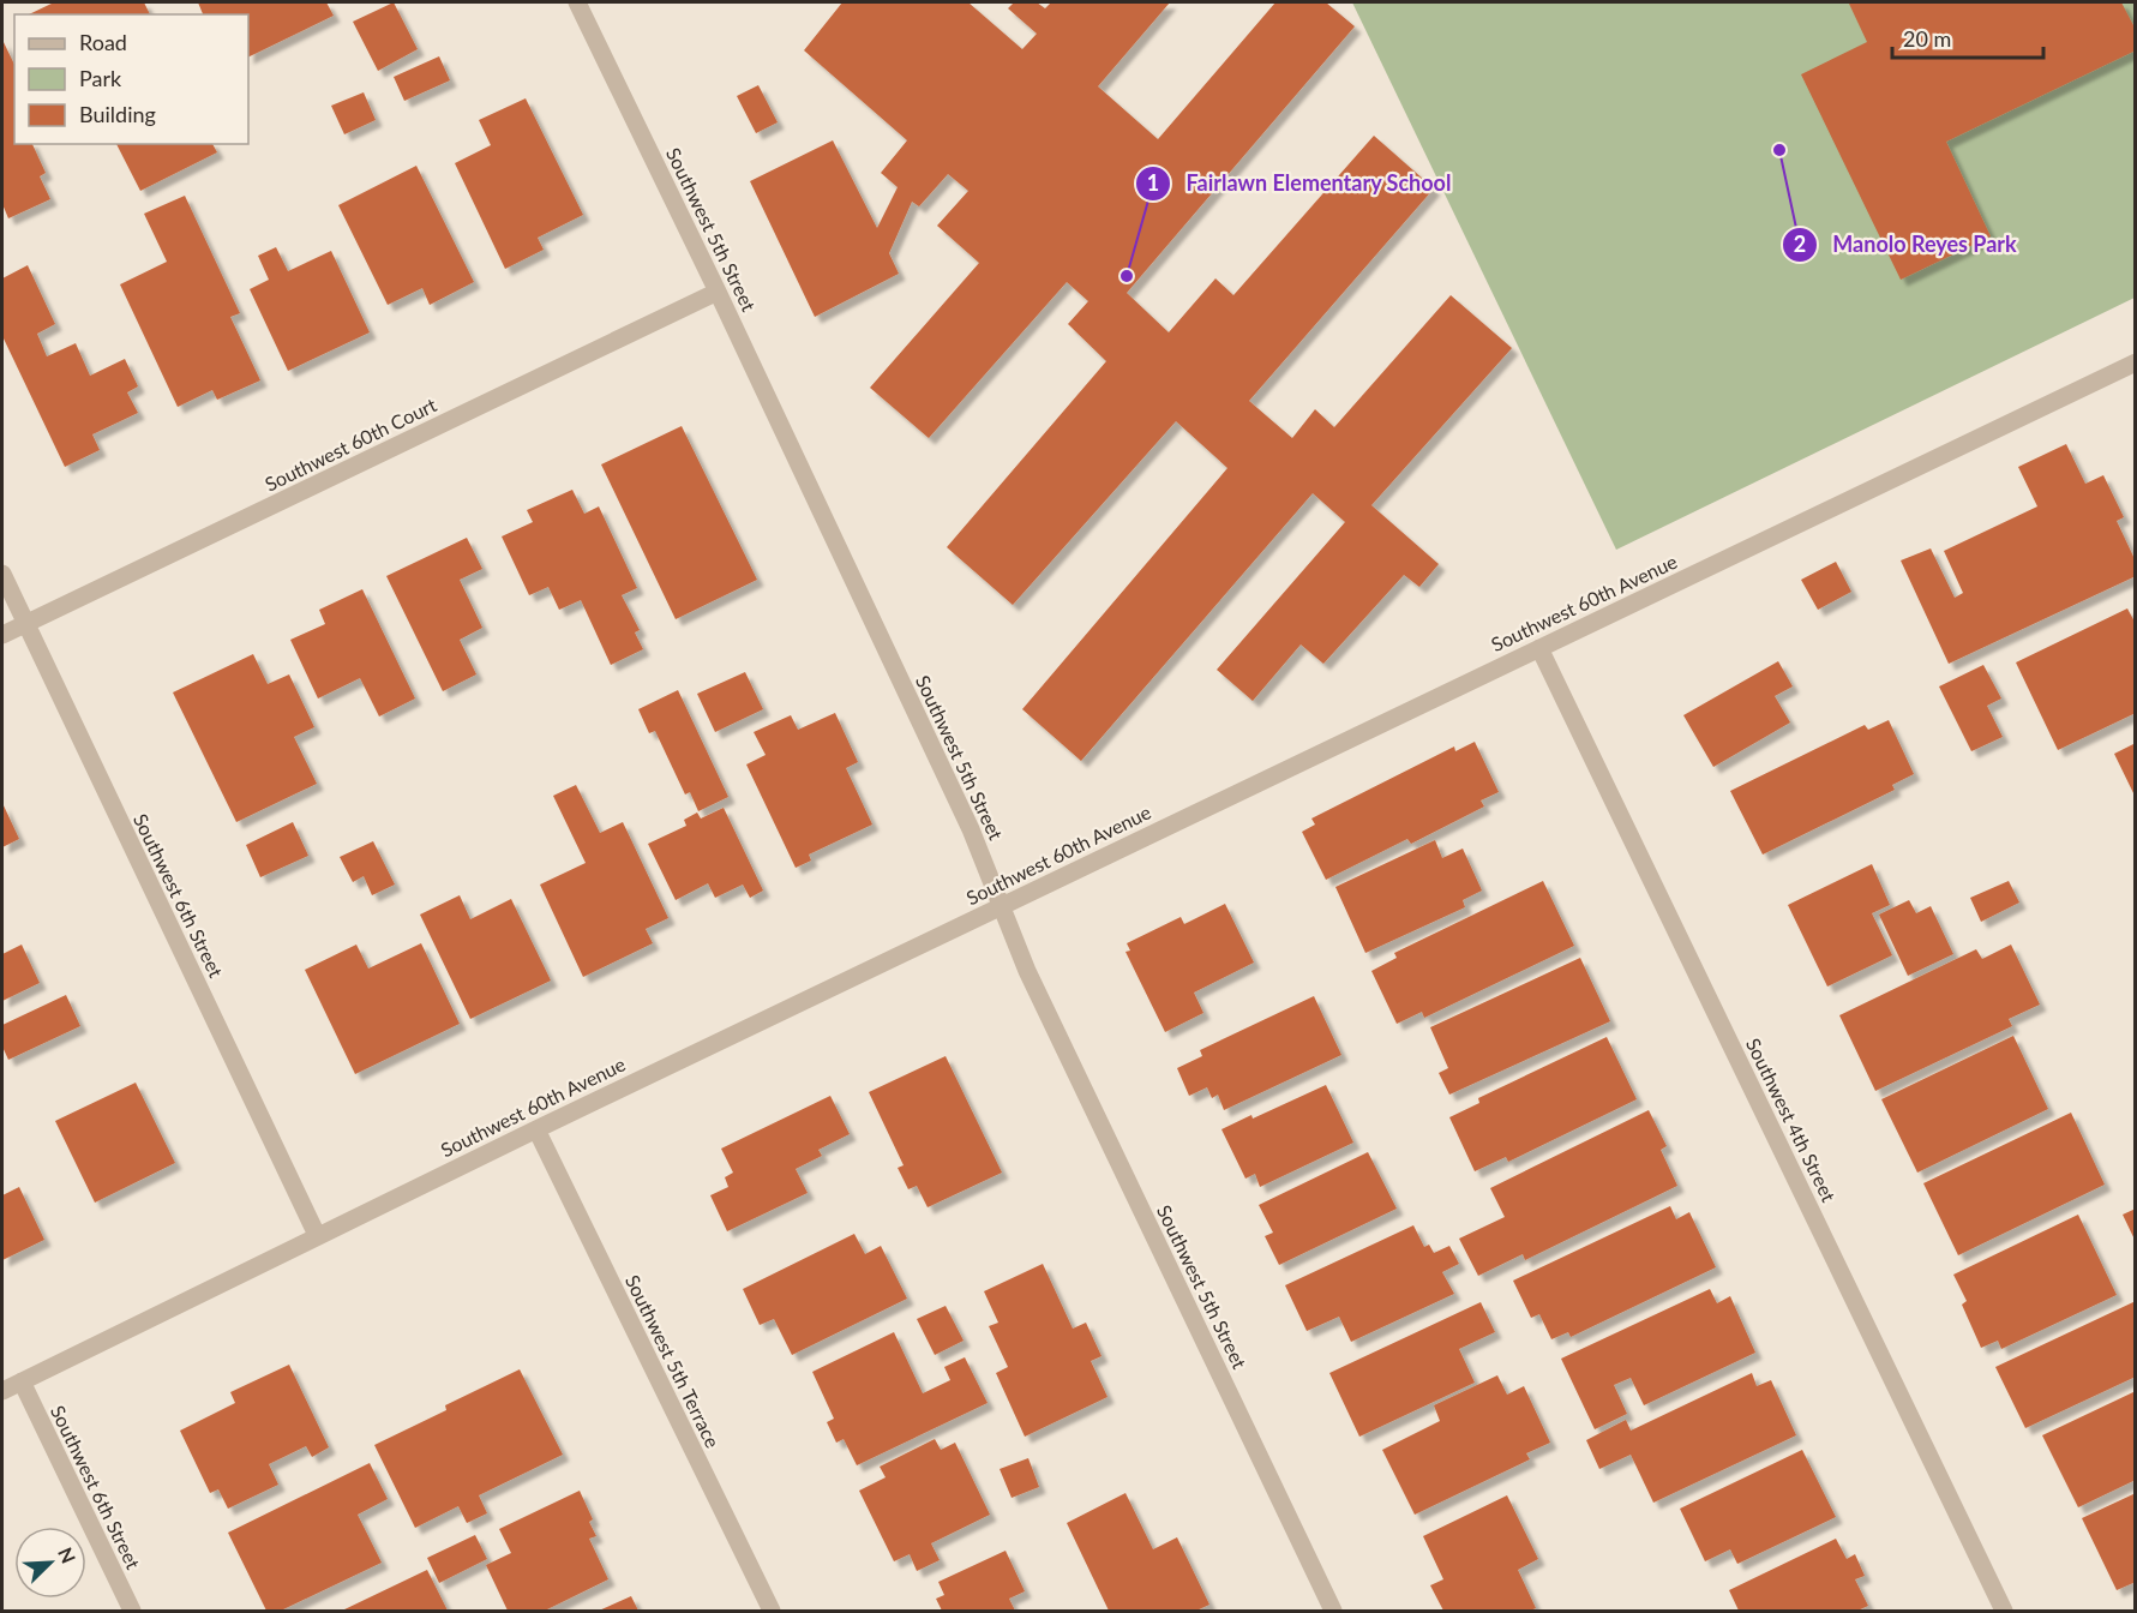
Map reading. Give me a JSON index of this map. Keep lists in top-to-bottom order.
{
  "streets": {
    "street": [
      "Southwest 5th Street",
      "Southwest 60th Court",
      "Southwest 60th Avenue",
      "Southwest 6th Street",
      "Southwest 4th Street",
      "Southwest 5th Terrace"
    ]
  },
  "crossings": [
    ["Southwest 5th Street", "Southwest 60th Court"],
    ["Southwest 5th Street", "Southwest 60th Avenue"],
    ["Southwest 60th Court", "Southwest 6th Street"],
    ["Southwest 60th Avenue", "Southwest 6th Street"],
    ["Southwest 60th Avenue", "Southwest 4th Street"],
    ["Southwest 60th Avenue", "Southwest 5th Terrace"]
  ],
  "places": ["Manolo Reyes Park", "Fairlawn Elementary School"],
  "legend": ["Road", "Park", "Building"],
  "scale_bar": "20 m",
  "north": "top right"
}
